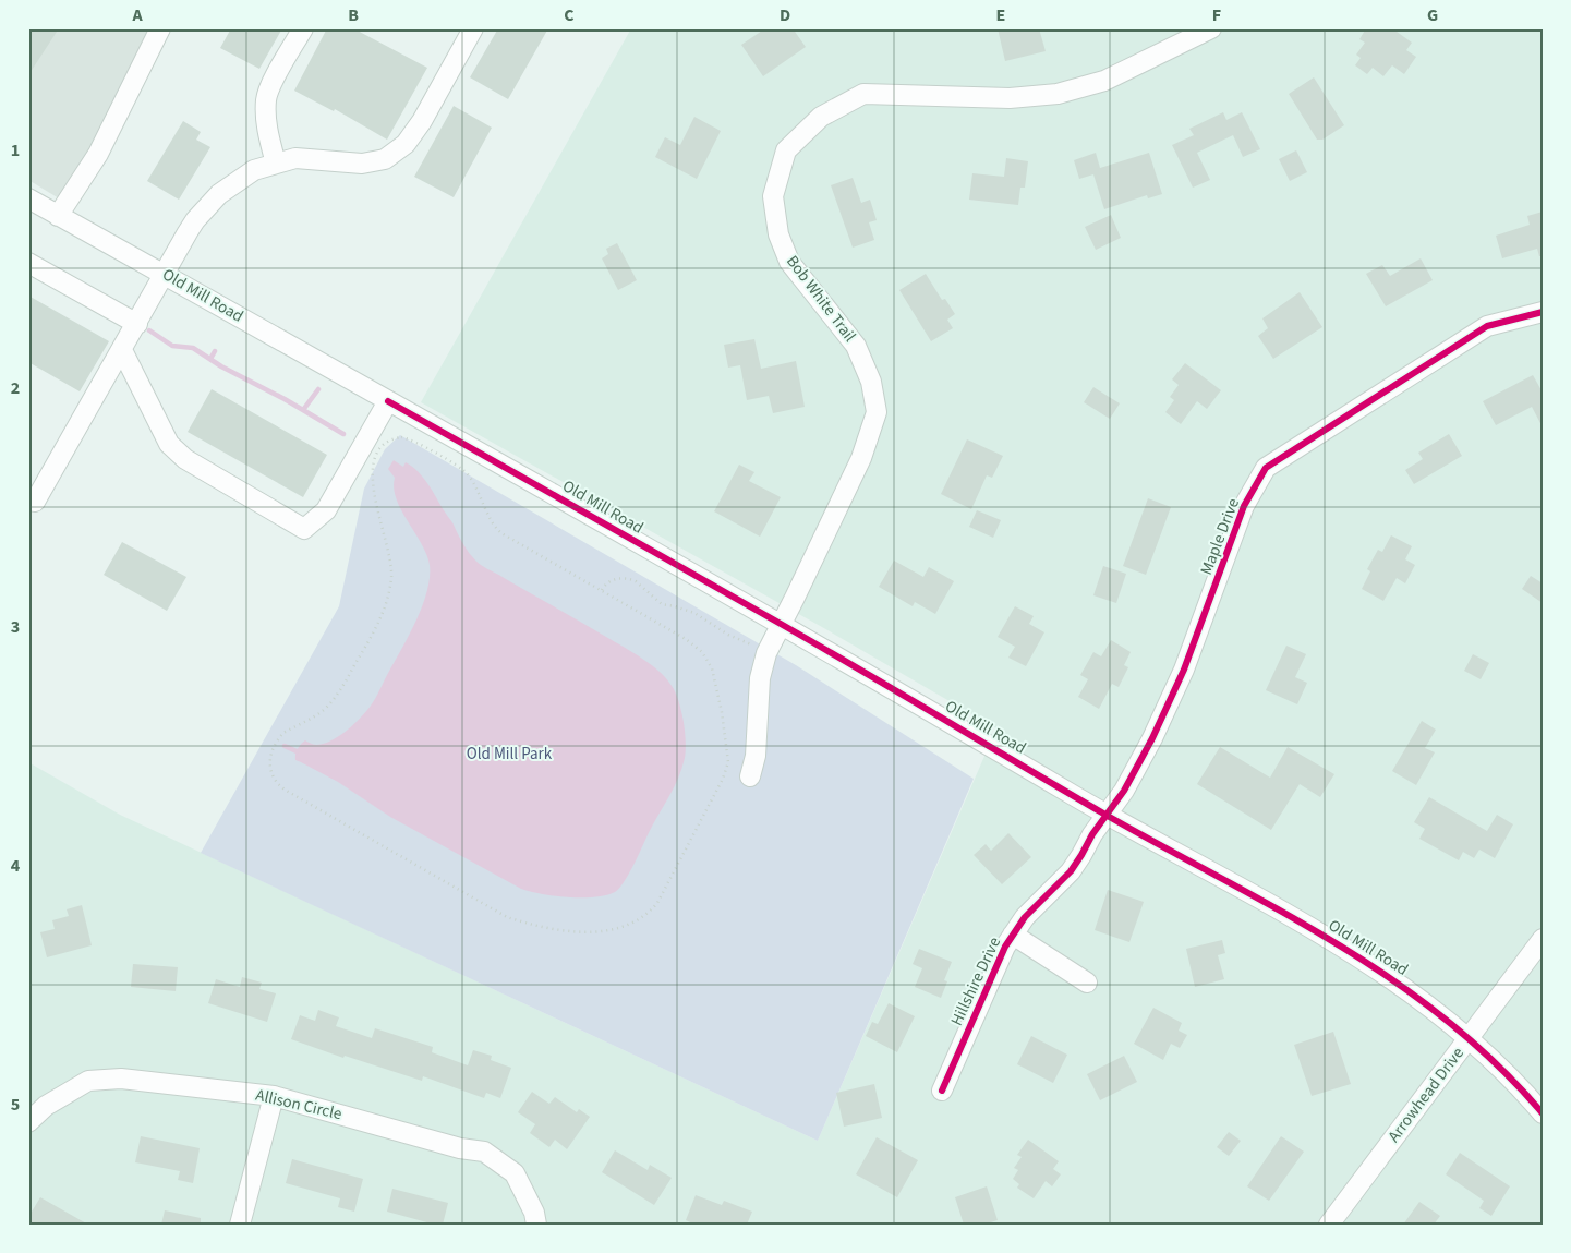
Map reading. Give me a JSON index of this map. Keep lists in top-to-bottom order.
{
  "streets": {
    "street": [
      "Old Mill Road",
      "Bob White Trail",
      "Maple Drive",
      "Hillshire Drive",
      "Arrowhead Drive",
      "Allison Circle"
    ]
  },
  "crossings": [
    ["Old Mill Road", "Bob White Trail"],
    ["Old Mill Road", "Maple Drive"],
    ["Old Mill Road", "Hillshire Drive"],
    ["Old Mill Road", "Arrowhead Drive"],
    ["Maple Drive", "Hillshire Drive"]
  ],
  "parks": ["Old Mill Park"],
  "grid": {
    "columns": [
      "A",
      "B",
      "C",
      "D",
      "E",
      "F",
      "G"
    ],
    "rows": [
      "1",
      "2",
      "3",
      "4",
      "5"
    ]
  }
}
